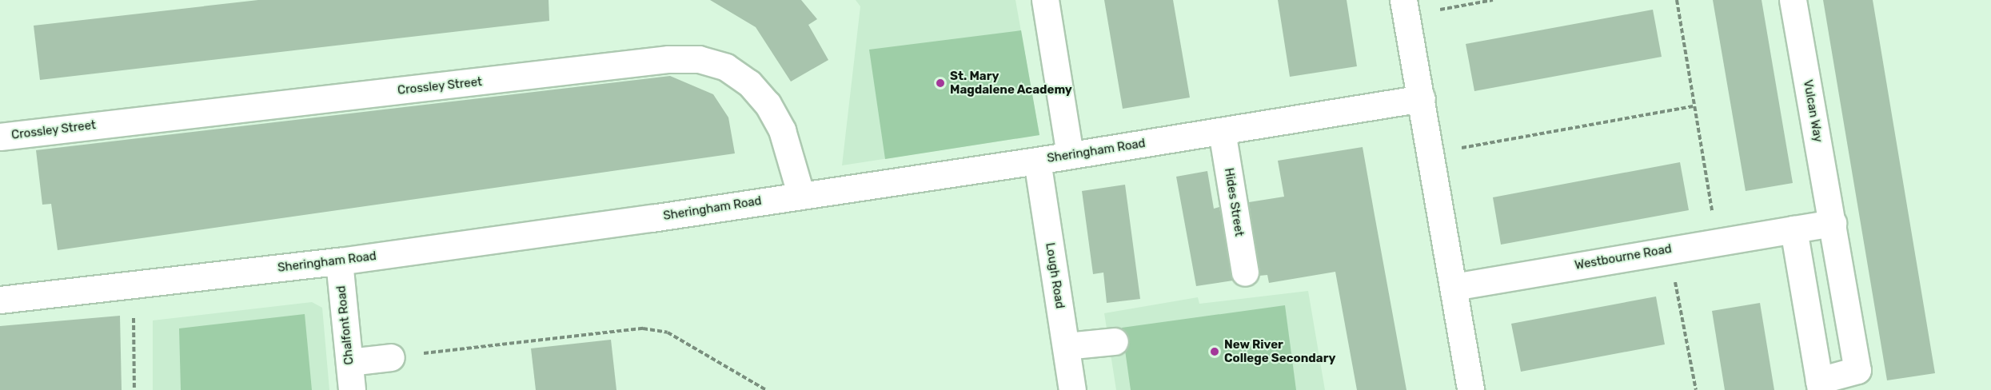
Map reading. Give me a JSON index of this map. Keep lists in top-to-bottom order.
{
  "streets": {
    "street": [
      "Crossley Street",
      "Vulcan Way",
      "Sheringham Road",
      "Hides Street",
      "Westbourne Road",
      "Lough Road",
      "Chalfont Road"
    ]
  },
  "crossings": [
    ["Crossley Street", "Sheringham Road"],
    ["Vulcan Way", "Westbourne Road"],
    ["Sheringham Road", "Hides Street"],
    ["Sheringham Road", "Lough Road"],
    ["Sheringham Road", "Chalfont Road"]
  ],
  "places": ["St. Mary Magdalene Academy", "New River College Secondary"]
}
